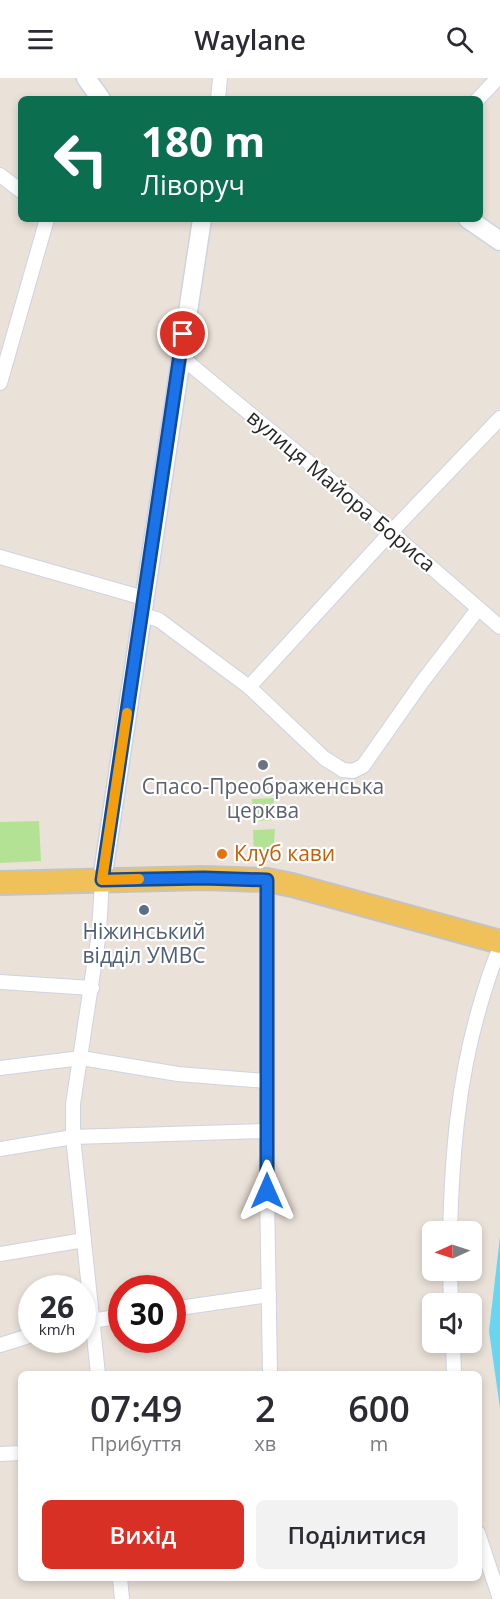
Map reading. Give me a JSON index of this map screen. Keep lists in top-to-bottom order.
{
  "streets": {
    "street": ["вулиця Майора Бориса"]
  },
  "places": ["Спасо-Преображенська церква", "Клуб кави", "Ніжинський відділ УМВС"],
  "north": "left",
  "page": {
    "header": "Waylane",
    "turn": ["180 m", "Ліворуч"],
    "speed": "26 km/h",
    "limit": "30",
    "eta": [
      "07:49",
      "Прибуття",
      "2",
      "хв",
      "600",
      "m"
    ],
    "buttons": ["Вихід", "Поділитися"]
  }
}
